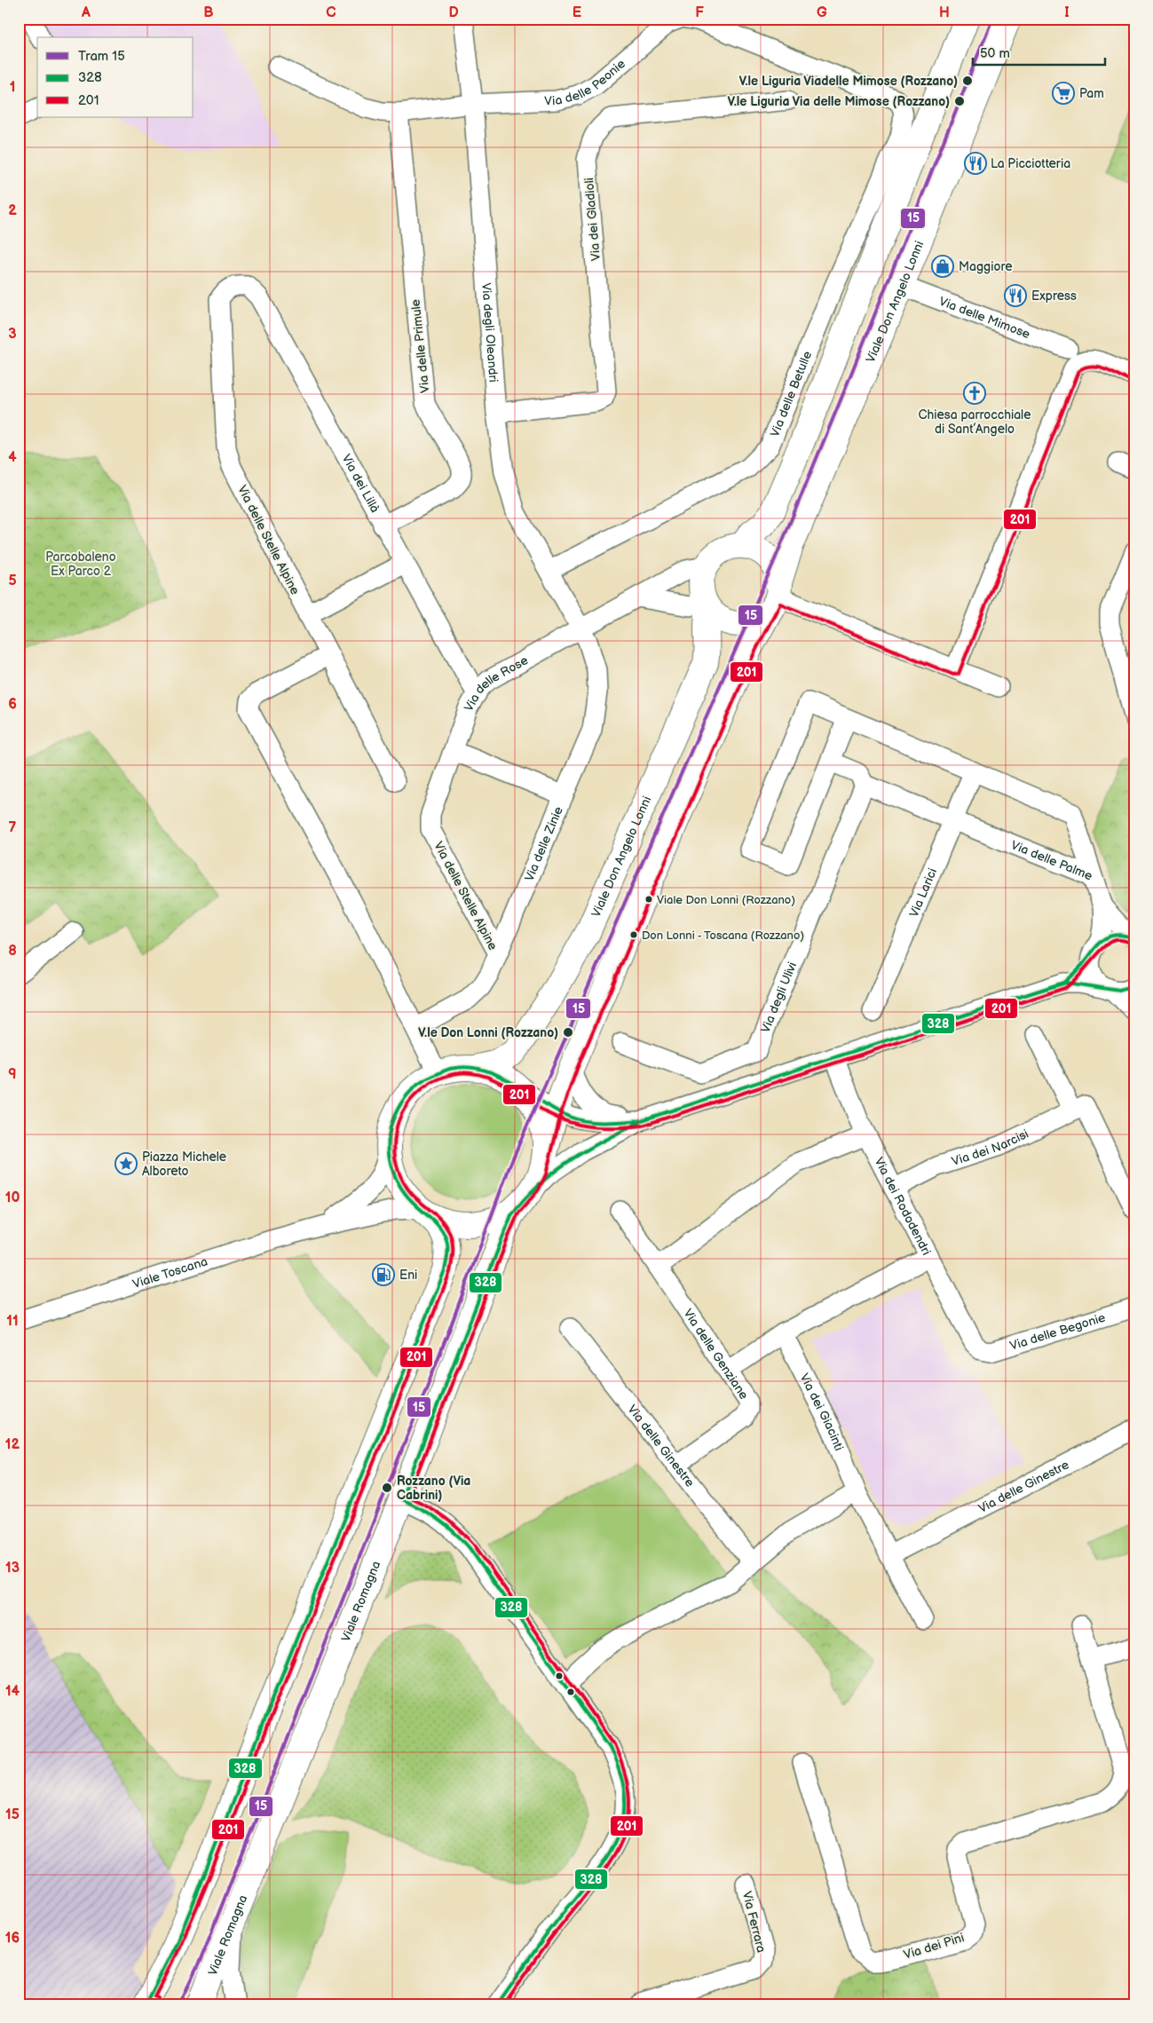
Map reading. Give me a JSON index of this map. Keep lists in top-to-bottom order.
{
  "streets": {
    "main road": ["Viale Don Angelo Lonni", "Viale Romagna"],
    "street": [
      "Via delle Peonie",
      "Via dei Gladioli",
      "Via delle Mimose",
      "Via degli Oleandri",
      "Via delle Primule",
      "Via delle Betulle",
      "Via dei Lillà",
      "Via delle Stelle Alpine",
      "Via delle Rose",
      "Via delle Zinie",
      "Via delle Palme",
      "Via Larici",
      "Via degli Ulivi",
      "Via dei Narcisi",
      "Via dei Rododendri",
      "Viale Toscana",
      "Via delle Begonie",
      "Via delle Genziane",
      "Via dei Giacinti",
      "Via delle Ginestre",
      "Via Ferrara",
      "Via dei Pini"
    ]
  },
  "crossings": [
    ["Via delle Peonie", "Via degli Oleandri"],
    ["Via dei Gladioli", "Via degli Oleandri"],
    ["Viale Don Angelo Lonni", "Via delle Mimose"],
    ["Viale Don Angelo Lonni", "Via delle Rose"],
    ["Viale Don Angelo Lonni", "Viale Toscana"],
    ["Viale Don Angelo Lonni", "Viale Romagna"],
    ["Via degli Oleandri", "Via delle Betulle"],
    ["Via degli Oleandri", "Via delle Rose"],
    ["Via degli Oleandri", "Via delle Zinie"],
    ["Via delle Primule", "Via dei Lillà"],
    ["Via dei Lillà", "Via delle Stelle Alpine"],
    ["Via dei Lillà", "Via delle Rose"],
    ["Via delle Stelle Alpine", "Via delle Rose"],
    ["Via delle Stelle Alpine", "Via delle Zinie"],
    ["Via delle Rose", "Via delle Zinie"],
    ["Via delle Palme", "Via Larici"],
    ["Via delle Palme", "Via degli Ulivi"],
    ["Via dei Narcisi", "Via dei Rododendri"],
    ["Via dei Rododendri", "Via delle Begonie"],
    ["Viale Toscana", "Viale Romagna"],
    ["Via delle Genziane", "Via delle Ginestre"]
  ],
  "parks": ["Parcobaleno Ex Parco 2"],
  "places": {
    "other": [
      "V.le Liguria Viadelle Mimose (Rozzano)",
      "V.le Liguria Via delle Mimose (Rozzano)",
      "Viale Don Lonni (Rozzano)",
      "Don Lonni - Toscana (Rozzano)",
      "V.le Don Lonni (Rozzano)",
      "Rozzano (Via Cabrini)"
    ],
    "supermarket": ["Pam"],
    "restaurant": ["La Picciotteria", "Express"],
    "shop": ["Maggiore"],
    "church": ["Chiesa parrocchiale di Sant’Angelo"],
    "place": ["Piazza Michele Alboreto"],
    "fuel station": ["Eni"]
  },
  "lines": ["tram line 15", "transit line 201", "transit line 328"],
  "legend": ["Tram 15", "328", "201"],
  "scale_bar": "50 m",
  "grid": {
    "columns": [
      "A",
      "B",
      "C",
      "D",
      "E",
      "F",
      "G",
      "H",
      "I"
    ],
    "rows": [
      "1",
      "2",
      "3",
      "4",
      "5",
      "6",
      "7",
      "8",
      "9",
      "10",
      "11",
      "12",
      "13",
      "14",
      "15",
      "16"
    ]
  }
}
